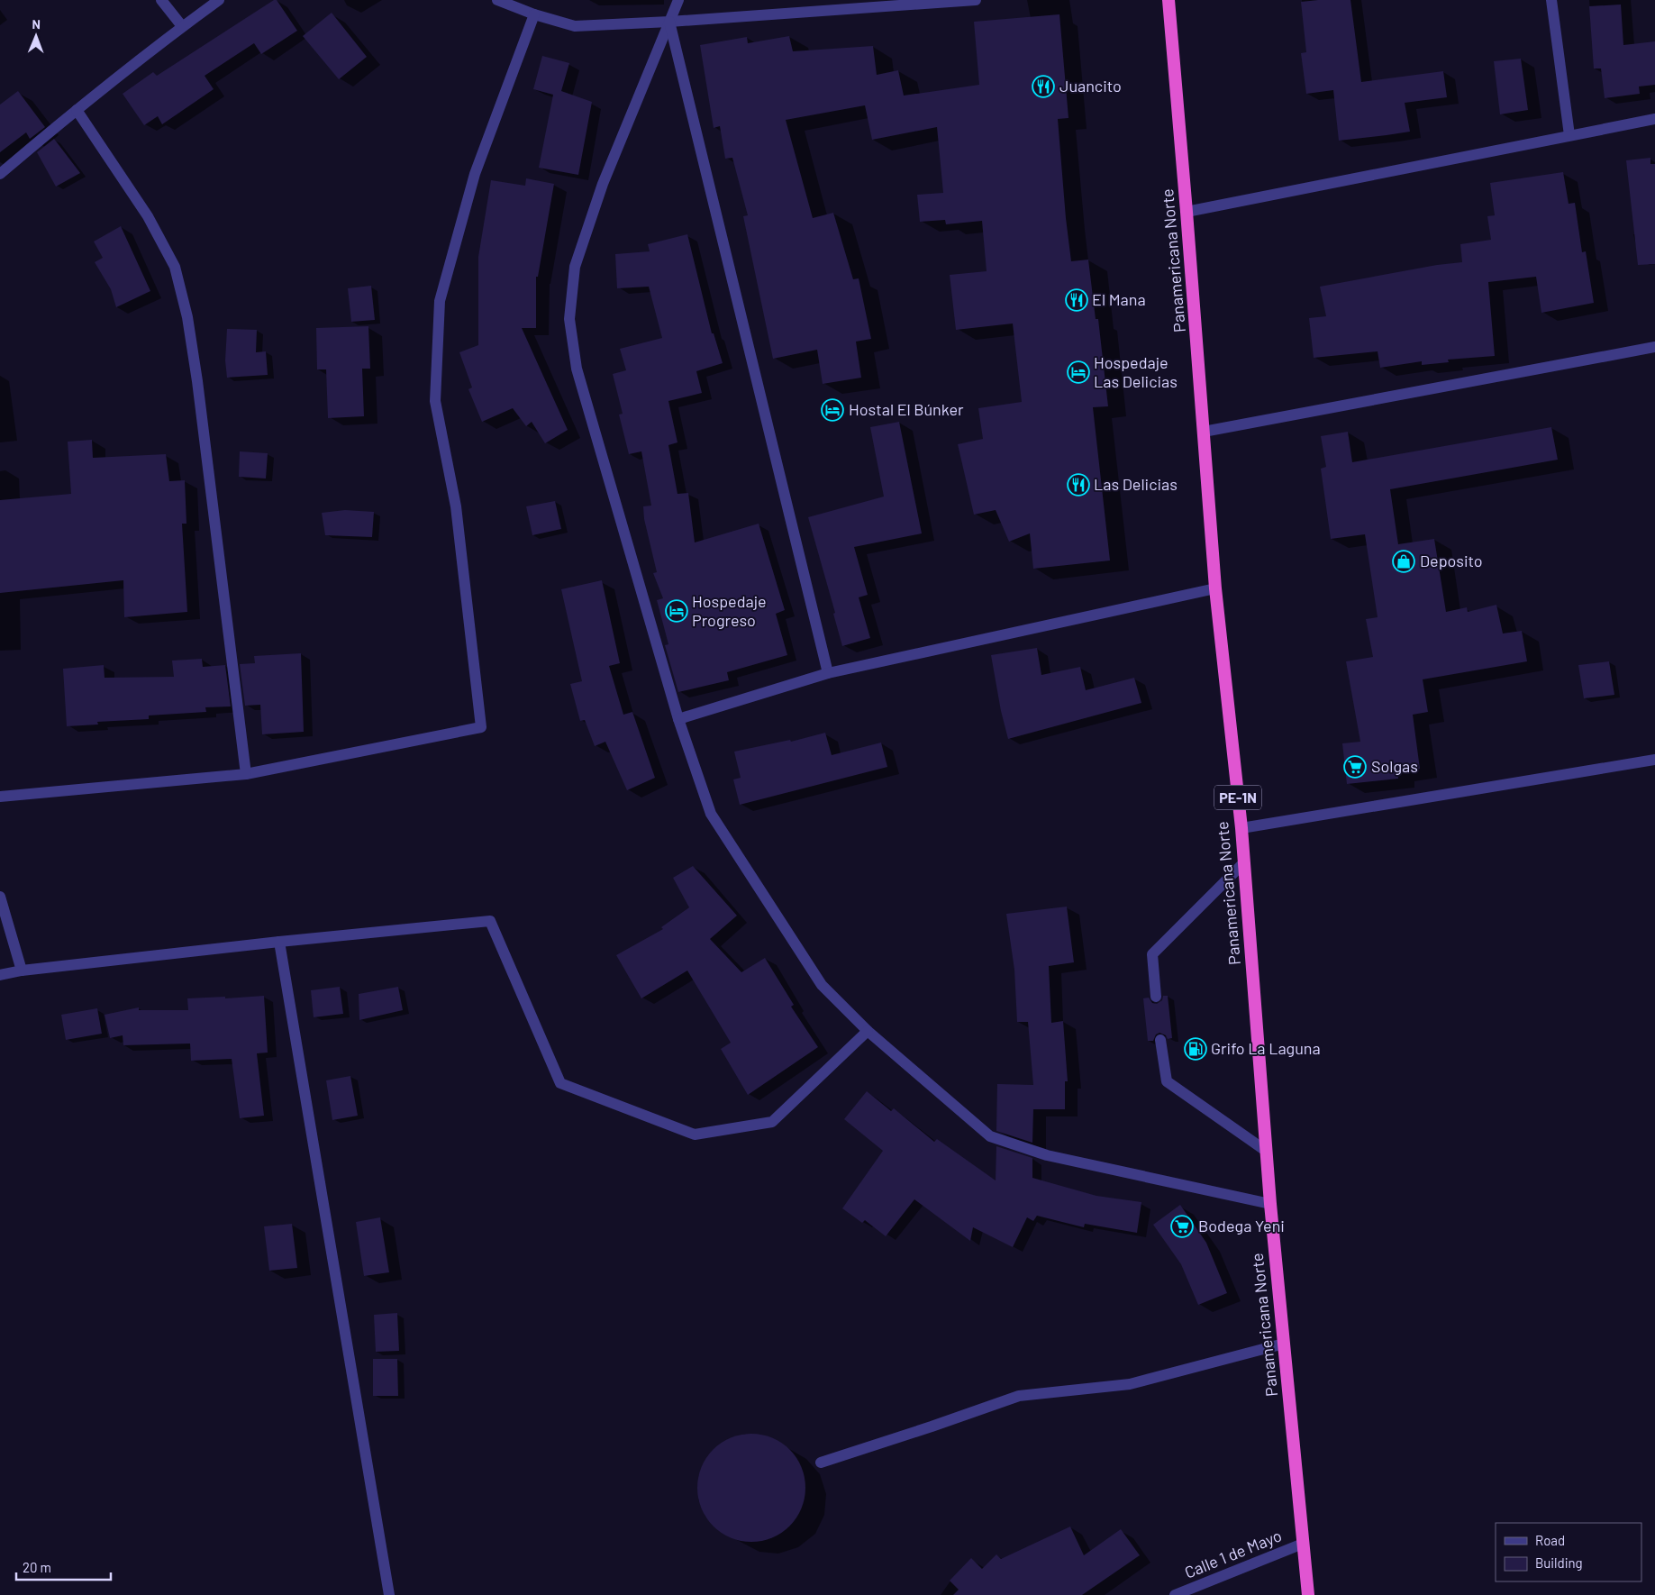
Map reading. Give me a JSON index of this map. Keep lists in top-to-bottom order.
{
  "streets": {
    "highway": ["Panamericana Norte", "PE-1N"],
    "street": ["Calle 1 de Mayo"]
  },
  "crossings": [
    ["Panamericana Norte", "Calle 1 de Mayo"]
  ],
  "places": {
    "restaurant": ["Juancito", "El Mana", "Las Delicias"],
    "hotel": ["Hospedaje Las Delicias", "Hostal El Búnker", "Hospedaje Progreso"],
    "shop": ["Deposito"],
    "supermarket": ["Solgas", "Bodega Yeni"],
    "fuel station": ["Grifo La Laguna"]
  },
  "legend": ["Road", "Building"],
  "scale_bar": "20 m",
  "north": "top"
}
